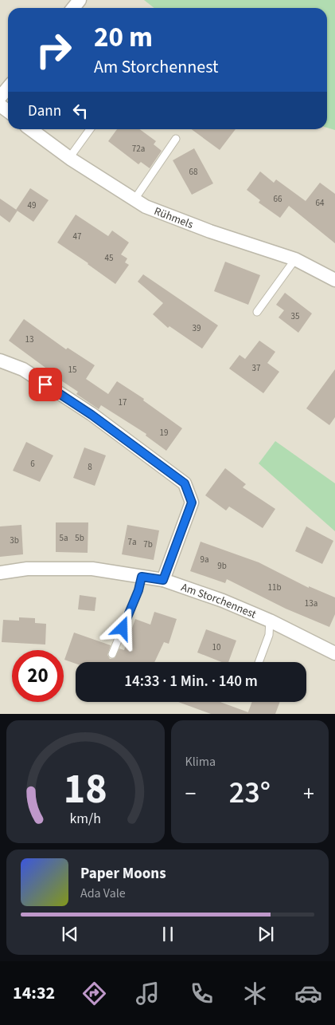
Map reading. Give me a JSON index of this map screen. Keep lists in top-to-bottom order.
{
  "streets": {
    "street": ["Rühmels", "Am Storchennest"]
  },
  "house_numbers": [
    "72a",
    "68",
    "66",
    "64",
    "49",
    "47",
    "45",
    "35",
    "39",
    "13",
    "37",
    "15",
    "17",
    "19",
    "6",
    "8",
    "5a",
    "5b",
    "3b",
    "7a",
    "7b",
    "9a",
    "9b",
    "11b",
    "13a",
    "10"
  ],
  "page": {
    "turn": ["20 m", "Am Storchennest"],
    "then": "Dann",
    "limit": "20",
    "trip": "14:33 · 1 Min. · 140 m",
    "tile": "Klima",
    "heat": ["−", "23°", "+"],
    "song": ["Paper Moons", "Ada Vale"],
    "tabs": "14:32",
    "gauge": ["18", "km/h"]
  }
}
